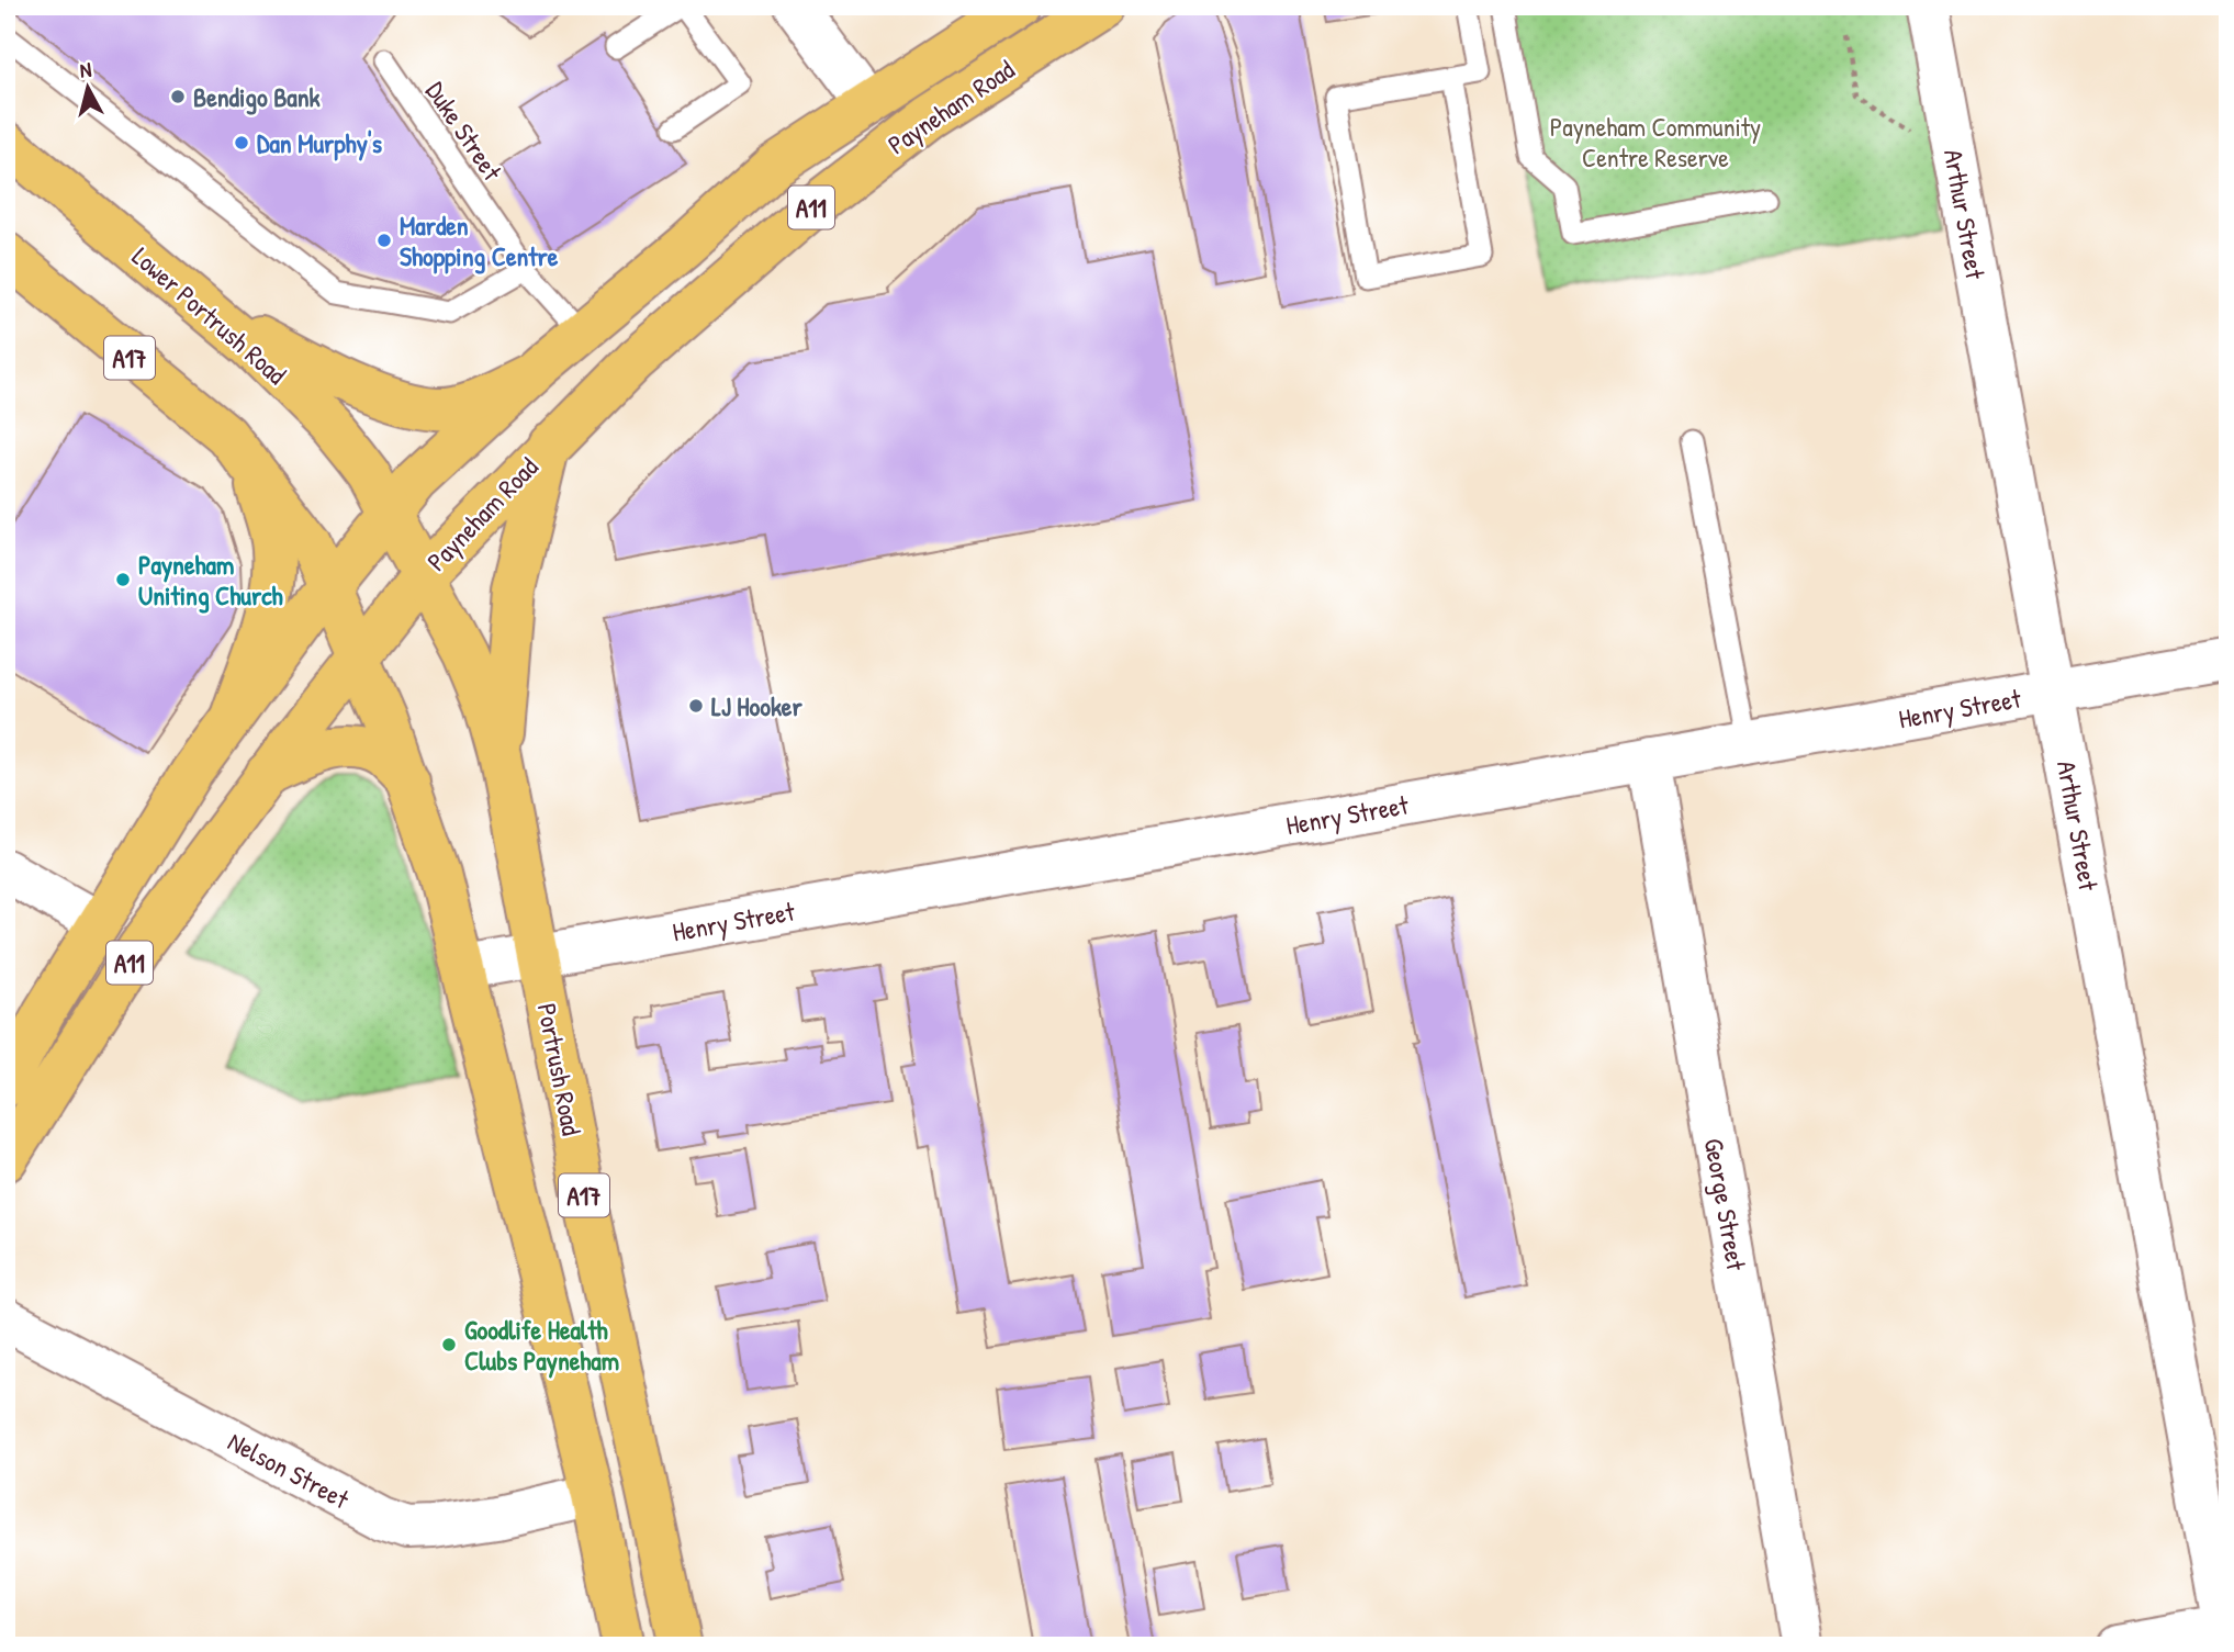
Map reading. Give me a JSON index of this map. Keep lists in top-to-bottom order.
{
  "streets": {
    "main road": [
      "Payneham Road",
      "A11",
      "Lower Portrush Road",
      "A17",
      "Portrush Road"
    ],
    "street": [
      "Arthur Street",
      "Henry Street",
      "George Street",
      "Nelson Street"
    ],
    "lane": ["Duke Street"]
  },
  "crossings": [
    ["Payneham Road", "Duke Street"],
    ["Payneham Road", "Lower Portrush Road"],
    ["Payneham Road", "A17"],
    ["Payneham Road", "Portrush Road"],
    ["Arthur Street", "Henry Street"],
    ["Lower Portrush Road", "Portrush Road"],
    ["A17", "Henry Street"],
    ["A17", "Nelson Street"],
    ["Henry Street", "Portrush Road"],
    ["Henry Street", "George Street"]
  ],
  "parks": ["Payneham Community Centre Reserve"],
  "places": [
    "Bendigo Bank",
    "Dan Murphy's",
    "Marden Shopping Centre",
    "Payneham Uniting Church",
    "LJ Hooker",
    "Goodlife Health Clubs Payneham"
  ],
  "north": "top"
}
